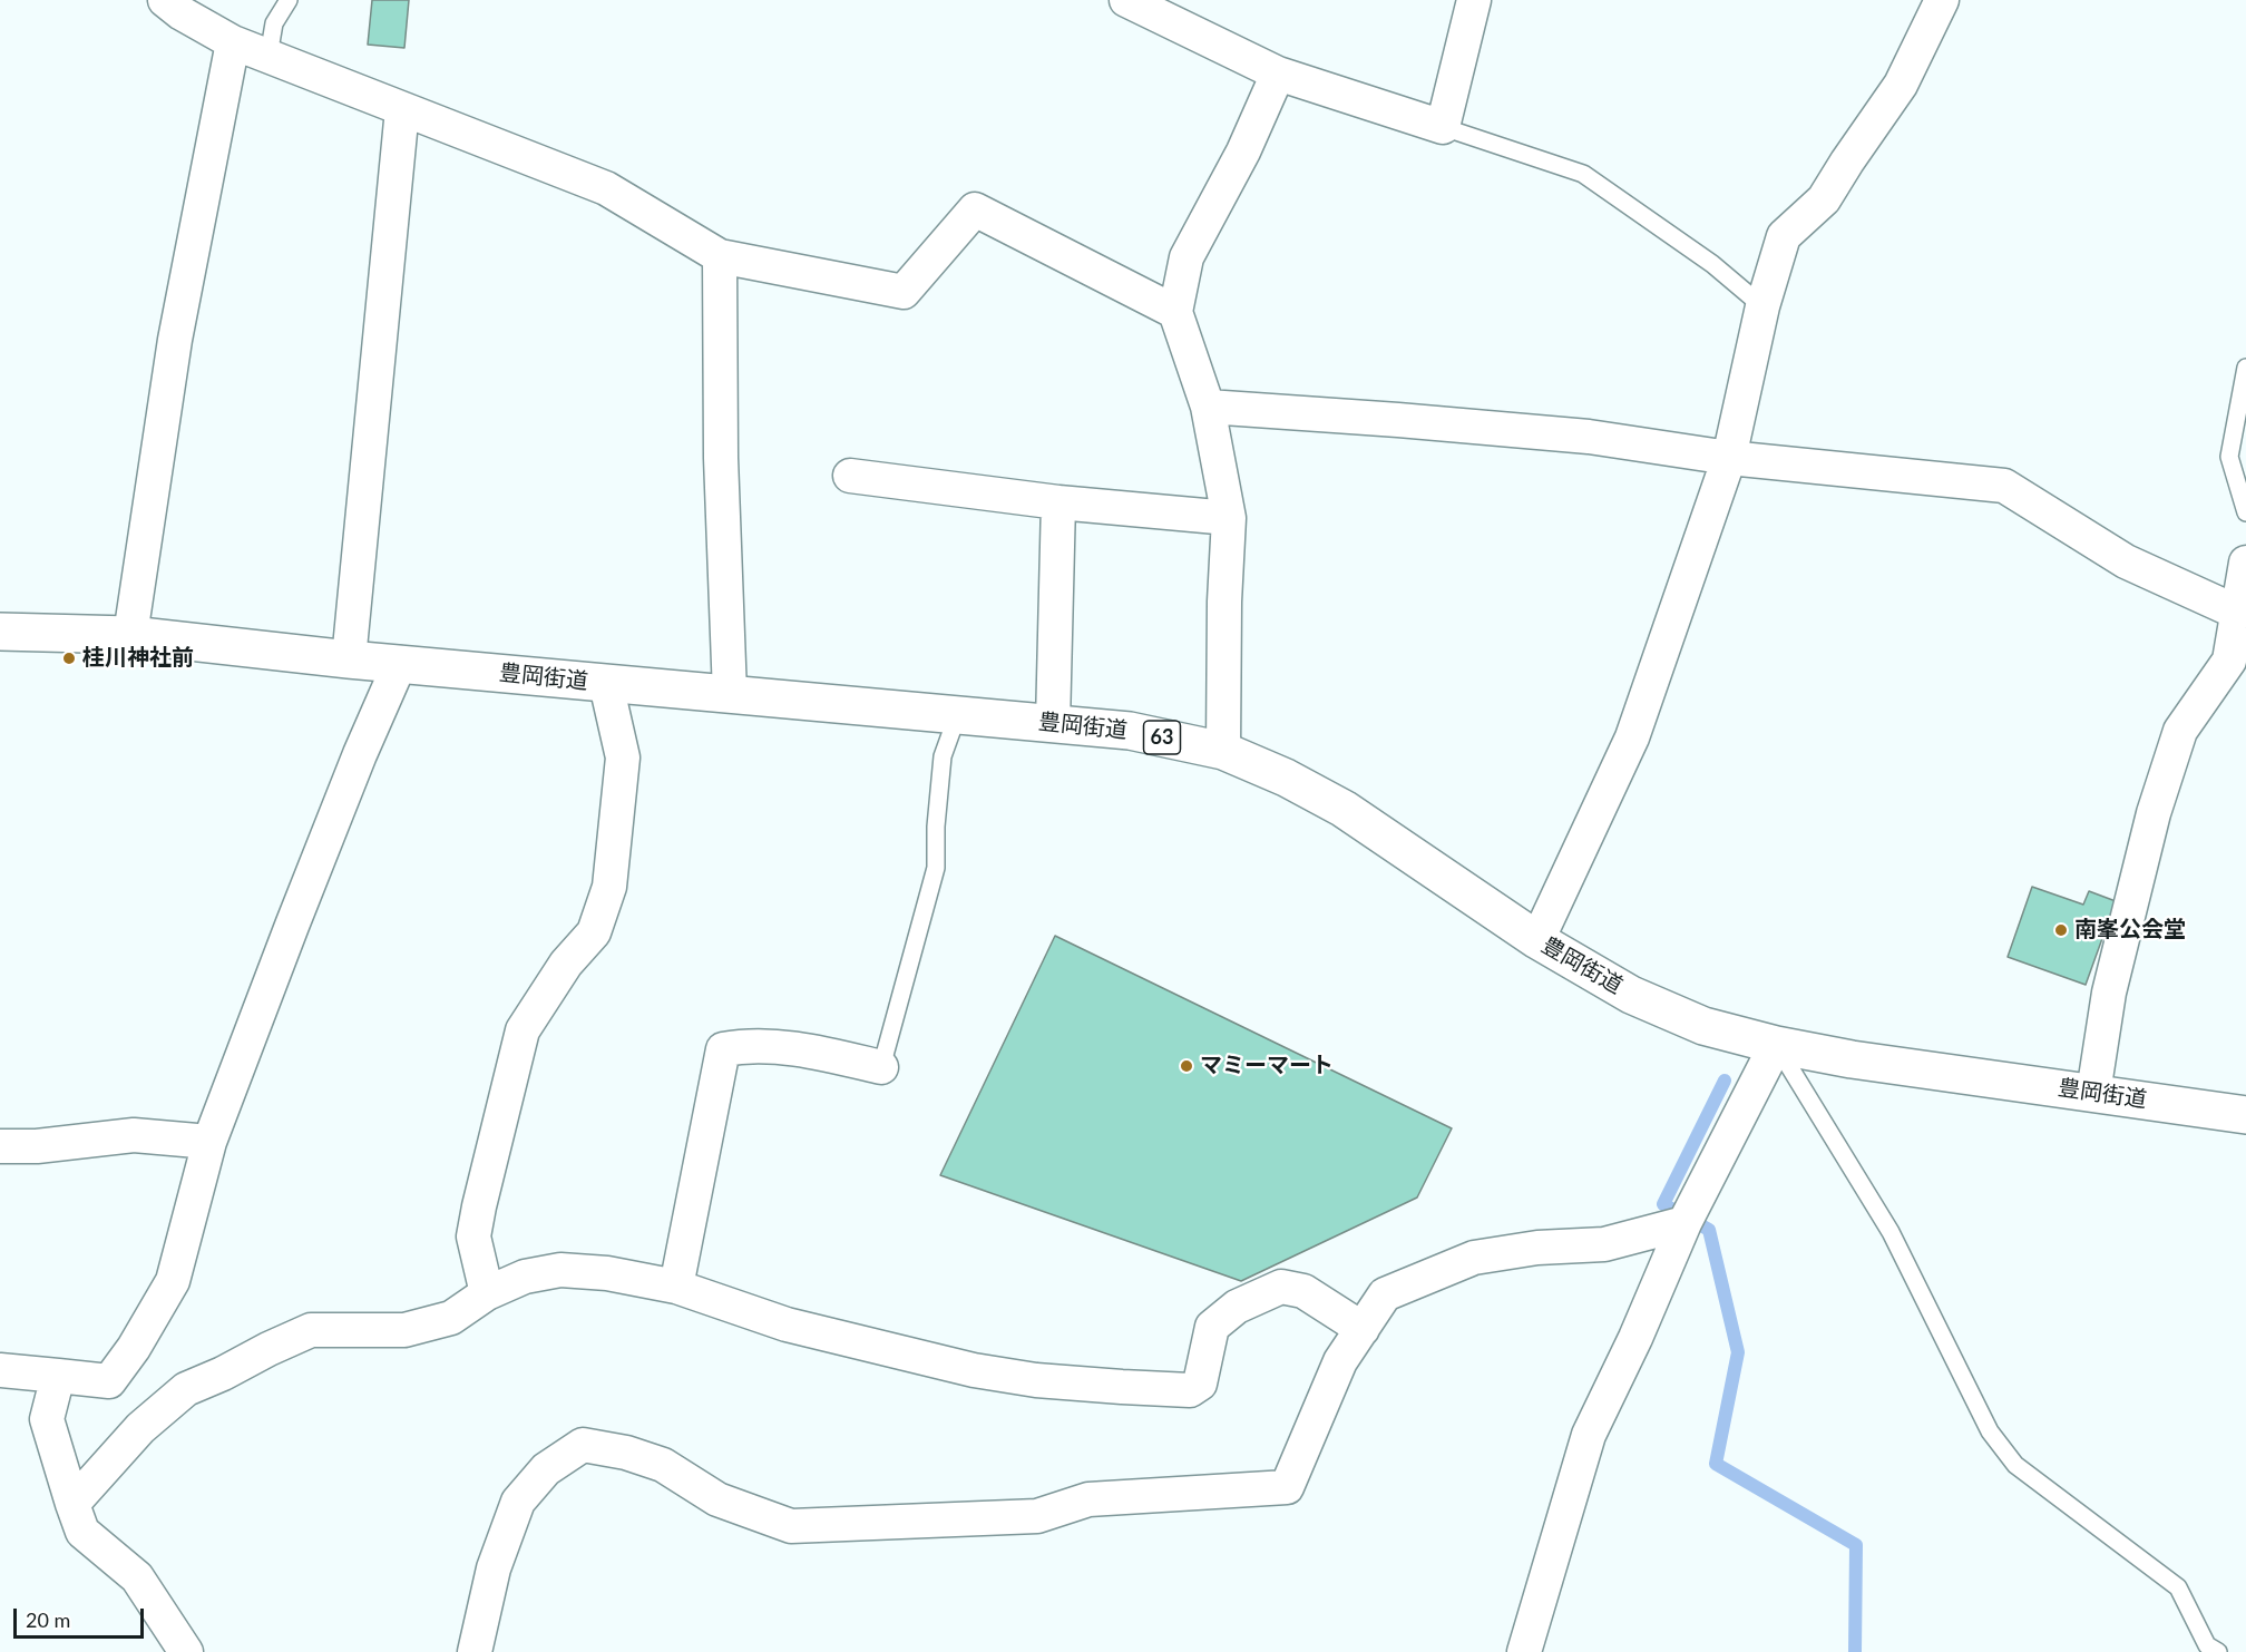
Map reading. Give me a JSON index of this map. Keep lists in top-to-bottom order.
{
  "streets": {
    "main road": ["豊岡街道", "63"]
  },
  "places": ["桂川神社前", "南峯公会堂", "マミーマート"],
  "scale_bar": "20 m"
}
